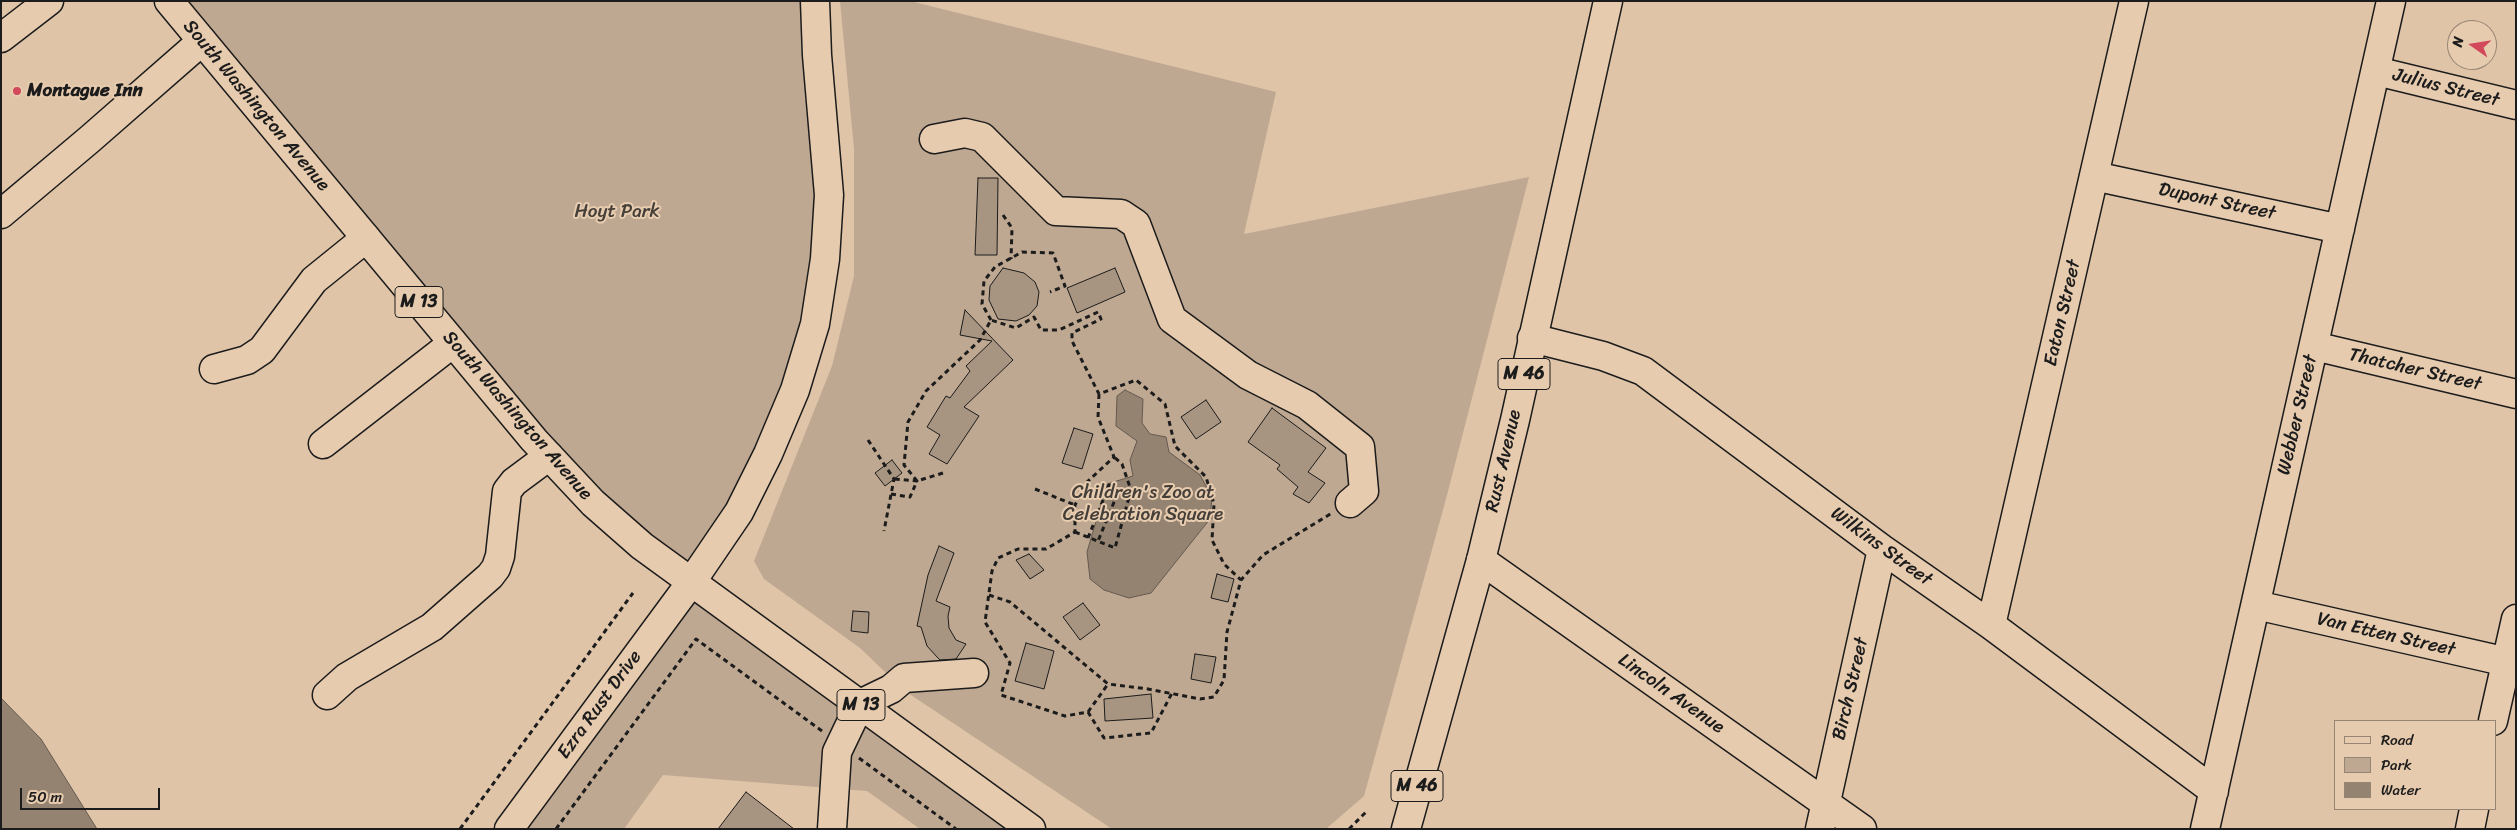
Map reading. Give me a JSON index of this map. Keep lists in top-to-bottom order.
{
  "streets": {
    "main road": [
      "Julius Street",
      "South Washington Avenue",
      "Dupont Street",
      "M 13",
      "Eaton Street",
      "Thatcher Street",
      "M 46",
      "Webber Street",
      "Rust Avenue",
      "Wilkins Street",
      "Van Etten Street",
      "Birch Street",
      "Lincoln Avenue",
      "Ezra Rust Drive"
    ]
  },
  "crossings": [
    ["Julius Street", "Webber Street"],
    ["South Washington Avenue", "Ezra Rust Drive"],
    ["Dupont Street", "Eaton Street"],
    ["Dupont Street", "Webber Street"],
    ["Eaton Street", "Wilkins Street"],
    ["Thatcher Street", "Webber Street"],
    ["Webber Street", "Wilkins Street"],
    ["Webber Street", "Van Etten Street"],
    ["Rust Avenue", "Wilkins Street"],
    ["Rust Avenue", "Lincoln Avenue"],
    ["Wilkins Street", "Birch Street"],
    ["Birch Street", "Lincoln Avenue"]
  ],
  "parks": ["Hoyt Park", "Children's Zoo at Celebration Square"],
  "places": ["Montague Inn"],
  "legend": ["Road", "Park", "Water"],
  "scale_bar": "50 m",
  "north": "left"
}
